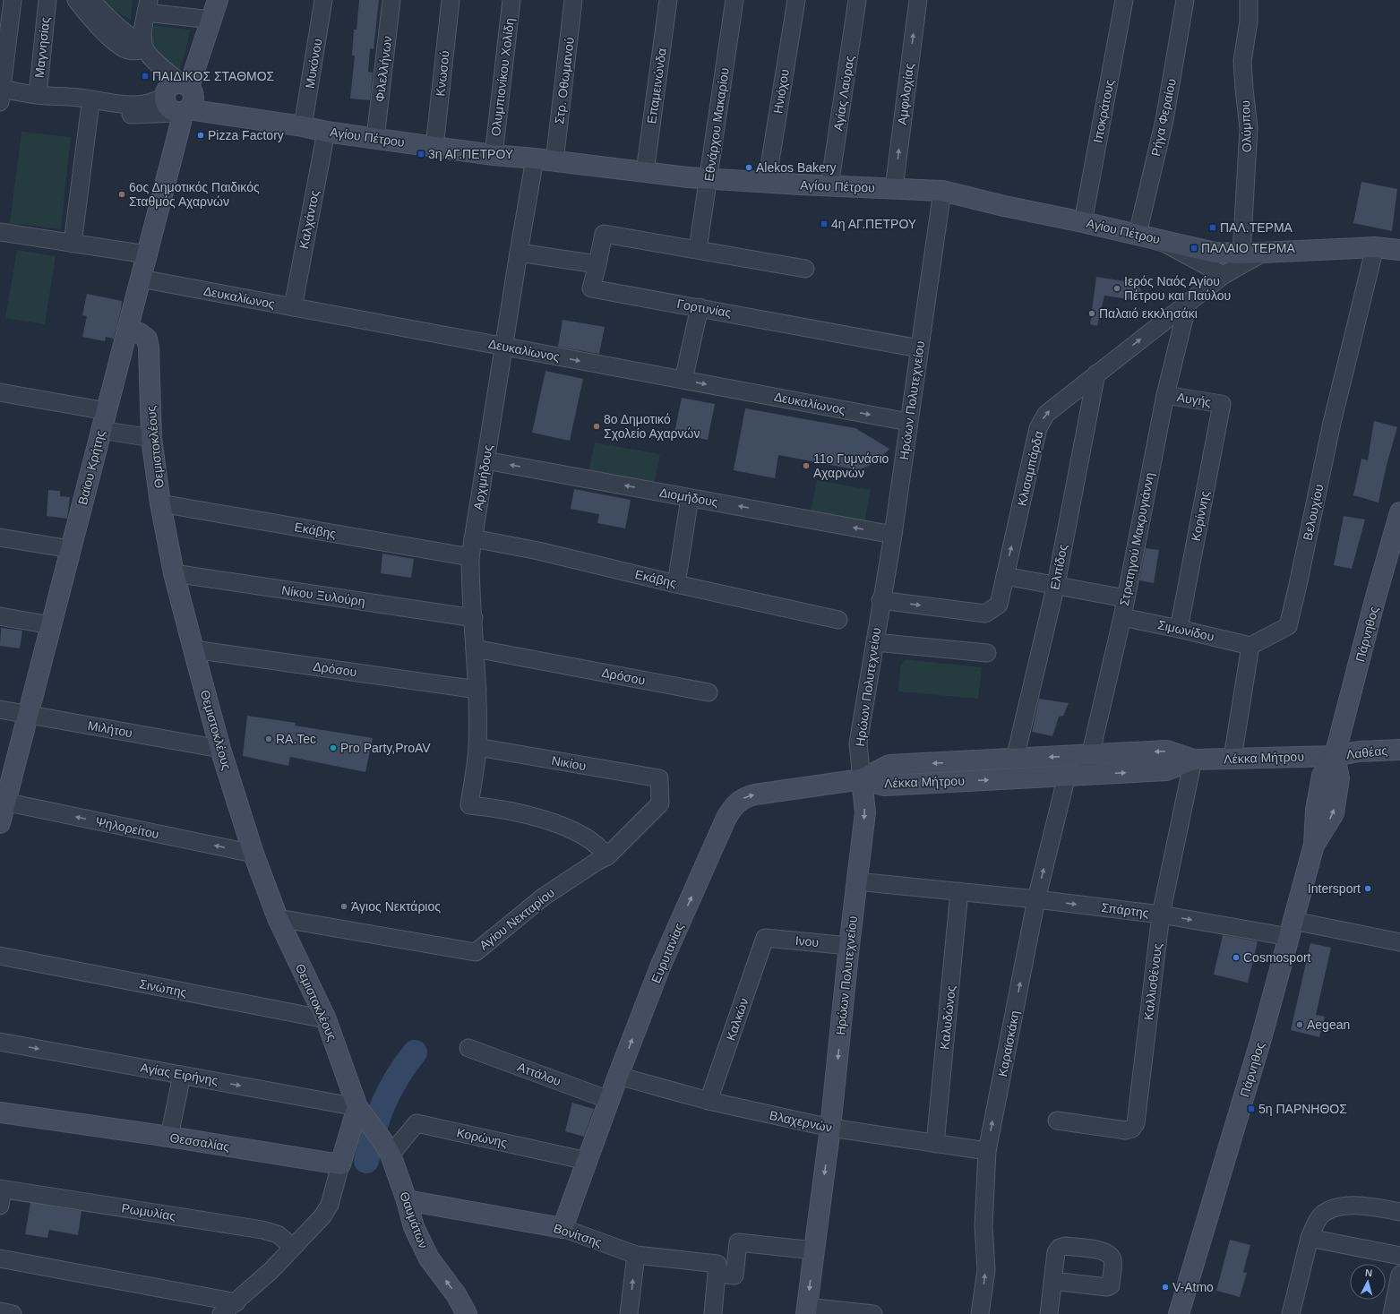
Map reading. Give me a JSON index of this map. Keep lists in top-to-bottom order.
{
  "streets": {
    "street": [
      "Μαγνησίας",
      "Μυκόνου",
      "Φιλελλήνων",
      "Κνωσού",
      "Ολυμπιονίκου Χολίδη",
      "Στρ. Οθωμανού",
      "Επαμεινώνδα",
      "Ηνιόχου",
      "Αγίας Λαύρας",
      "Αμφιλοχίας",
      "Ιποκράτους",
      "Ρήγα Φεραίου",
      "Εθνάρχου Μακαρίου",
      "Ολύμπου",
      "Αγίου Πέτρου",
      "Καλχάντος",
      "Δευκαλίωνος",
      "Γορτυνίας",
      "Αυγής",
      "Ηρώων Πολυτεχνείου",
      "Θεμιστοκλέους",
      "Βαϊου Κρήτης",
      "Κλισαμπάρδα",
      "Αρχιμήδους",
      "Διομήδους",
      "Βελουχίου",
      "Κορίννης",
      "Εκάβης",
      "Στρατηγού Μακρυγιάννη",
      "Ελπίδος",
      "Νίκου Ξυλούρη",
      "Σιμωνίδου",
      "Πάρνηθος",
      "Δρόσου",
      "Μιλήτου",
      "Λαθέας",
      "Λέκκα Μήτρου",
      "Νικίου",
      "Ψηλορείτου",
      "Σπάρτης",
      "Αγίου Νεκταρίου",
      "Ινου",
      "Ευρυτανίας",
      "Καλλισθένους",
      "Σινώπης",
      "Καλυδώνος",
      "Καλκών",
      "Καραϊσκάκη",
      "Αγίας Ειρήνης",
      "Αττάλου",
      "Βλαχερνών",
      "Κορώνης",
      "Θεσσαλίας",
      "Ρωμυλίας",
      "Θαυμάτων",
      "Βονίτσης"
    ]
  },
  "crossings": [
    ["Μαγνησίας", "Αγίου Πέτρου"],
    ["Μυκόνου", "Αγίου Πέτρου"],
    ["Φιλελλήνων", "Αγίου Πέτρου"],
    ["Κνωσού", "Αγίου Πέτρου"],
    ["Ολυμπιονίκου Χολίδη", "Αγίου Πέτρου"],
    ["Στρ. Οθωμανού", "Αγίου Πέτρου"],
    ["Επαμεινώνδα", "Αγίου Πέτρου"],
    ["Ηνιόχου", "Αγίου Πέτρου"],
    ["Αγίας Λαύρας", "Αγίου Πέτρου"],
    ["Αμφιλοχίας", "Αγίου Πέτρου"],
    ["Ιποκράτους", "Αγίου Πέτρου"],
    ["Ρήγα Φεραίου", "Αγίου Πέτρου"],
    ["Εθνάρχου Μακαρίου", "Αγίου Πέτρου"],
    ["Ολύμπου", "Αγίου Πέτρου"],
    ["Αγίου Πέτρου", "Καλχάντος"],
    ["Αγίου Πέτρου", "Ηρώων Πολυτεχνείου"],
    ["Αγίου Πέτρου", "Βαϊου Κρήτης"],
    ["Αγίου Πέτρου", "Κλισαμπάρδα"],
    ["Αγίου Πέτρου", "Αρχιμήδους"],
    ["Αγίου Πέτρου", "Βελουχίου"],
    ["Καλχάντος", "Δευκαλίωνος"],
    ["Δευκαλίωνος", "Ηρώων Πολυτεχνείου"],
    ["Δευκαλίωνος", "Βαϊου Κρήτης"],
    ["Δευκαλίωνος", "Αρχιμήδους"],
    ["Γορτυνίας", "Ηρώων Πολυτεχνείου"],
    ["Αυγής", "Κορίννης"],
    ["Αυγής", "Στρατηγού Μακρυγιάννη"],
    ["Ηρώων Πολυτεχνείου", "Κλισαμπάρδα"],
    ["Ηρώων Πολυτεχνείου", "Διομήδους"],
    ["Ηρώων Πολυτεχνείου", "Λέκκα Μήτρου"],
    ["Ηρώων Πολυτεχνείου", "Σπάρτης"],
    ["Ηρώων Πολυτεχνείου", "Ινου"],
    ["Ηρώων Πολυτεχνείου", "Ευρυτανίας"],
    ["Ηρώων Πολυτεχνείου", "Βλαχερνών"],
    ["Θεμιστοκλέους", "Βαϊου Κρήτης"],
    ["Θεμιστοκλέους", "Εκάβης"],
    ["Θεμιστοκλέους", "Νίκου Ξυλούρη"],
    ["Θεμιστοκλέους", "Δρόσου"],
    ["Θεμιστοκλέους", "Μιλήτου"],
    ["Θεμιστοκλέους", "Ψηλορείτου"],
    ["Θεμιστοκλέους", "Αγίου Νεκταρίου"],
    ["Θεμιστοκλέους", "Σινώπης"],
    ["Θεμιστοκλέους", "Αγίας Ειρήνης"],
    ["Θεμιστοκλέους", "Θαυμάτων"],
    ["Βαϊου Κρήτης", "Μιλήτου"],
    ["Βαϊου Κρήτης", "Ψηλορείτου"],
    ["Κλισαμπάρδα", "Στρατηγού Μακρυγιάννη"],
    ["Κλισαμπάρδα", "Ελπίδος"],
    ["Αρχιμήδους", "Διομήδους"],
    ["Αρχιμήδους", "Εκάβης"],
    ["Αρχιμήδους", "Νίκου Ξυλούρη"],
    ["Αρχιμήδους", "Δρόσου"],
    ["Αρχιμήδους", "Νικίου"],
    ["Αρχιμήδους", "Αγίου Νεκταρίου"],
    ["Βελουχίου", "Σιμωνίδου"],
    ["Κορίννης", "Σιμωνίδου"],
    ["Στρατηγού Μακρυγιάννη", "Σιμωνίδου"],
    ["Στρατηγού Μακρυγιάννη", "Λέκκα Μήτρου"],
    ["Ελπίδος", "Λέκκα Μήτρου"],
    ["Πάρνηθος", "Λαθέας"],
    ["Πάρνηθος", "Λέκκα Μήτρου"],
    ["Πάρνηθος", "Σπάρτης"],
    ["Λαθέας", "Λέκκα Μήτρου"],
    ["Λέκκα Μήτρου", "Ευρυτανίας"],
    ["Λέκκα Μήτρου", "Καλλισθένους"],
    ["Λέκκα Μήτρου", "Καραϊσκάκη"],
    ["Νικίου", "Αγίου Νεκταρίου"],
    ["Σπάρτης", "Καλλισθένους"],
    ["Σπάρτης", "Καλυδώνος"],
    ["Σπάρτης", "Καραϊσκάκη"],
    ["Ινου", "Καλκών"],
    ["Ευρυτανίας", "Αττάλου"],
    ["Ευρυτανίας", "Βλαχερνών"],
    ["Ευρυτανίας", "Κορώνης"],
    ["Ευρυτανίας", "Βονίτσης"],
    ["Καλυδώνος", "Βλαχερνών"],
    ["Καλκών", "Βλαχερνών"],
    ["Καραϊσκάκη", "Βλαχερνών"],
    ["Αγίας Ειρήνης", "Θαυμάτων"],
    ["Κορώνης", "Θαυμάτων"],
    ["Θαυμάτων", "Βονίτσης"]
  ],
  "one_way": [
    "Αμφιλοχίας",
    "Ηρώων Πολυτεχνείου",
    "Κλισαμπάρδα",
    "Διομήδους",
    "Ψηλορείτου",
    "Σπάρτης",
    "Ευρυτανίας",
    "Καραϊσκάκη",
    "Αγίας Ειρήνης",
    "Θαυμάτων"
  ],
  "places": {
    "transit": [
      "ΠΑΙΔΙΚΟΣ ΣΤΑΘΜΟΣ",
      "3η ΑΓ.ΠΕΤΡΟΥ",
      "4η ΑΓ.ΠΕΤΡΟΥ",
      "ΠΑΛ.ΤΕΡΜΑ",
      "ΠΑΛΑΙΟ ΤΕΡΜΑ",
      "5η ΠΑΡΝΗΘΟΣ"
    ],
    "other": [
      "Pizza Factory",
      "Alekos Bakery",
      "6ος Δημοτικός Παιδικός Σταθμός Αχαρνών",
      "Ιερός Ναός Αγίου Πέτρου και Παύλου",
      "Παλαιό εκκλησάκι",
      "8ο Δημοτικό Σχολείο Αχαρνών",
      "11ο Γυμνάσιο Αχαρνών",
      "RA.Tec",
      "Pro Party,ProAV",
      "Intersport",
      "Άγιος Νεκτάριος",
      "Cosmosport",
      "Aegean",
      "V-Atmo"
    ]
  },
  "north": "top"
}
